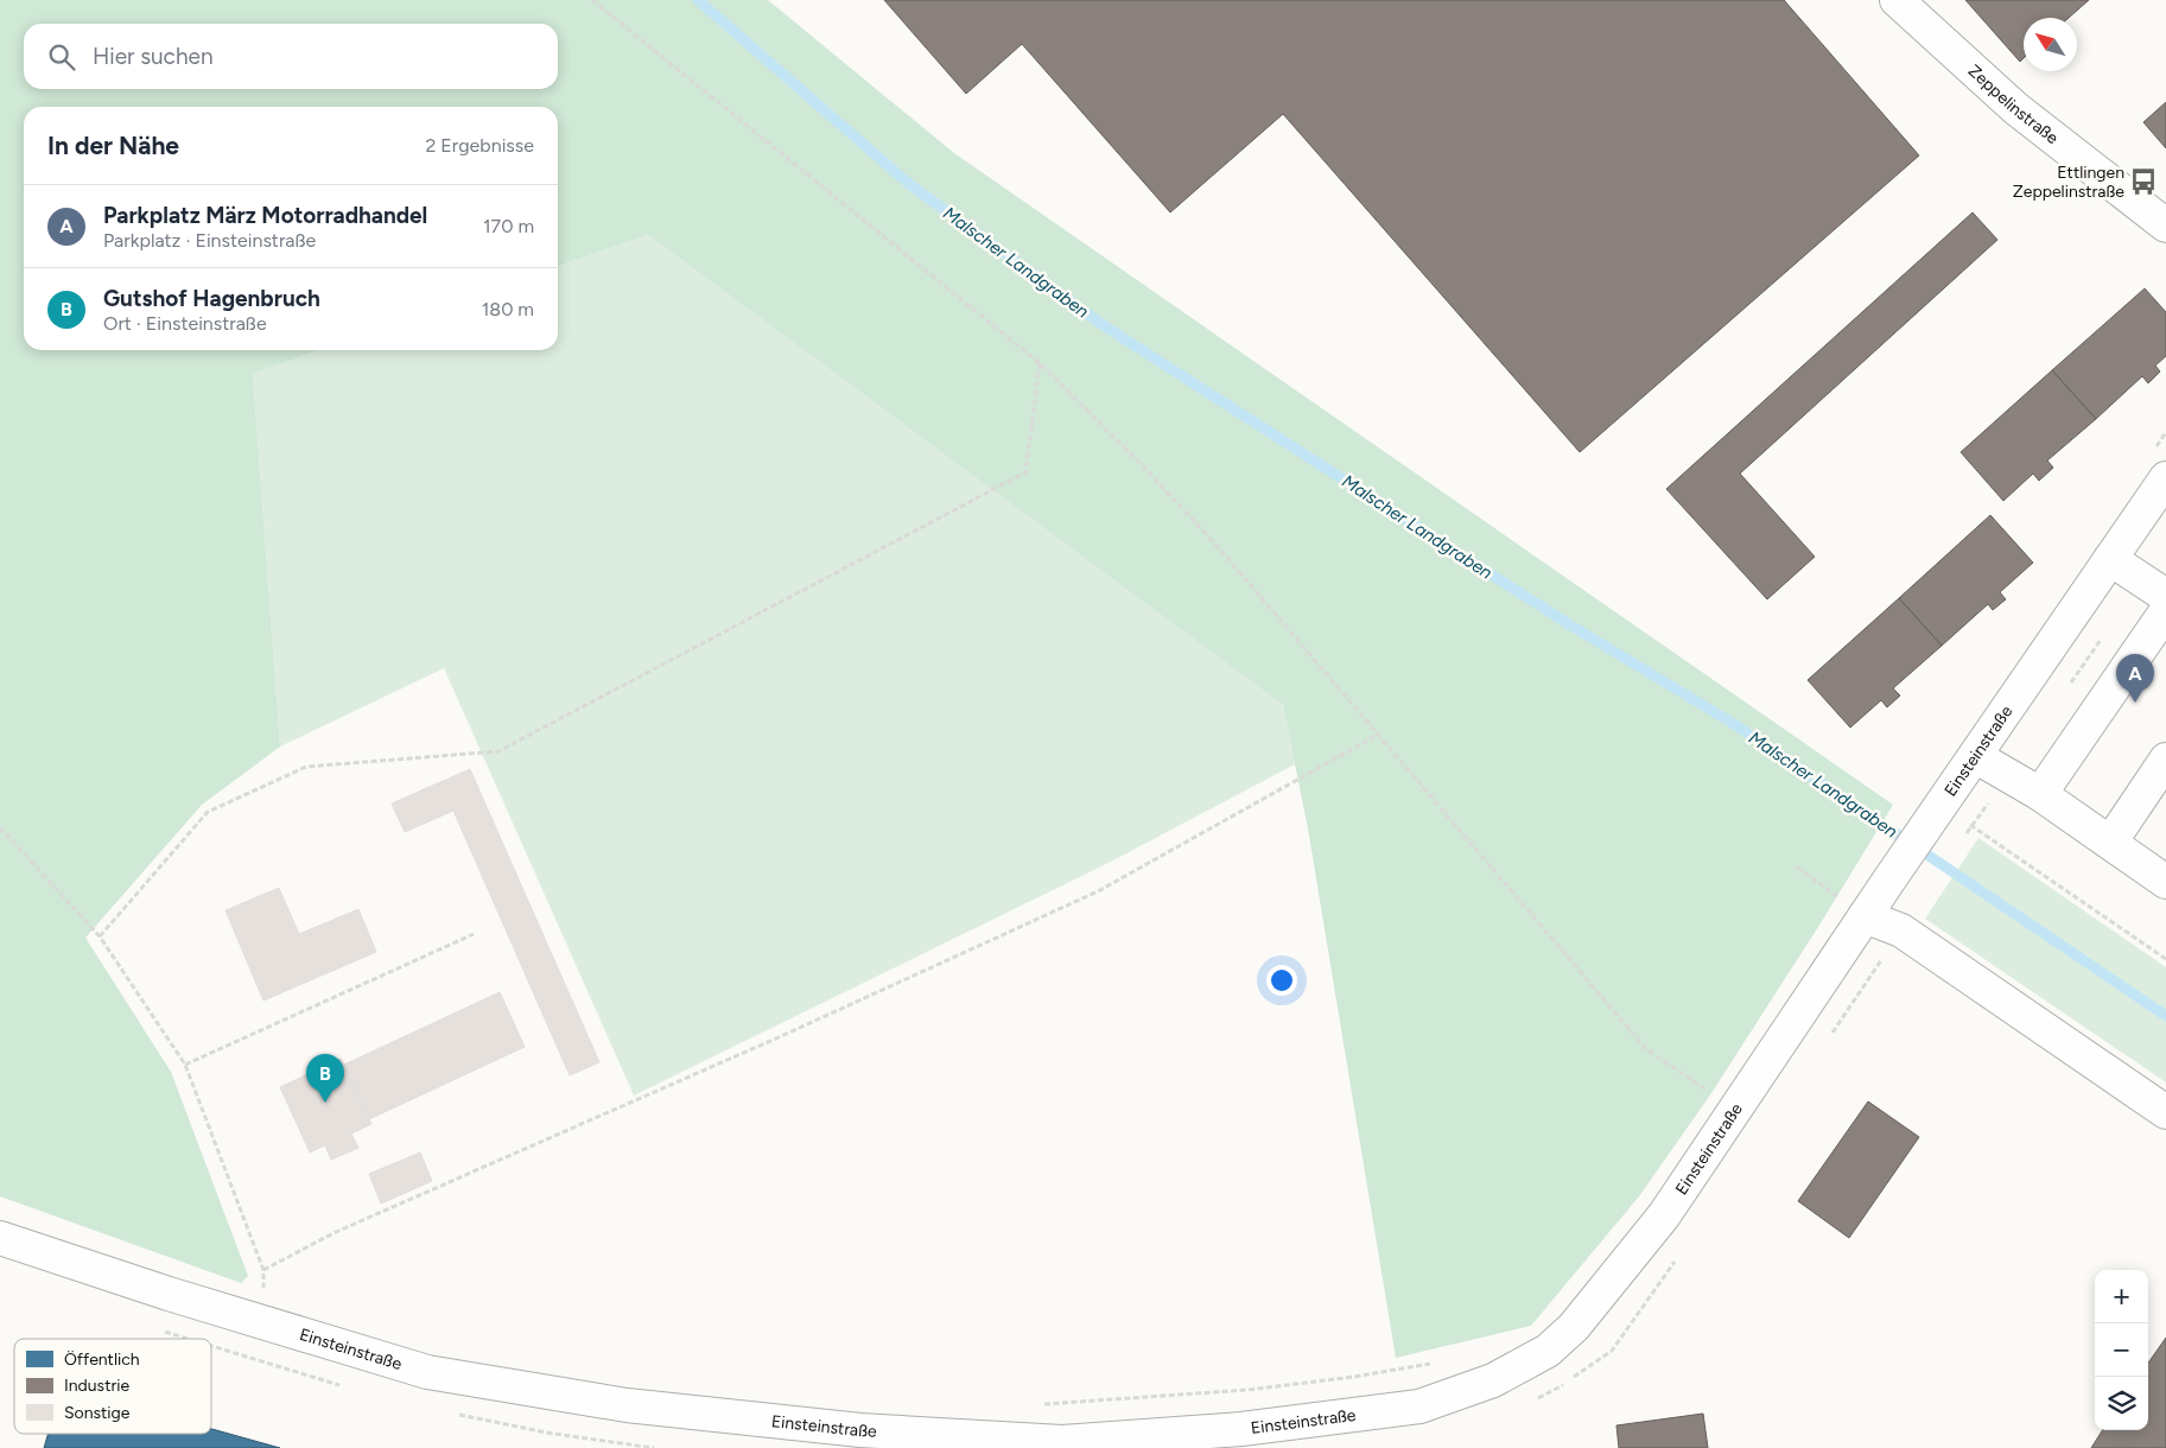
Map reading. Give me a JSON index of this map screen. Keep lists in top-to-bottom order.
{
  "streets": {
    "street": ["Zeppelinstraße", "Einsteinstraße"]
  },
  "water": ["Malscher Landgraben"],
  "places": {
    "bus stop": ["Ettlingen Zeppelinstraße"]
  },
  "legend": ["Öffentlich", "Industrie", "Sonstige"],
  "north": "top left",
  "page": {
    "search": "Hier suchen",
    "heading": ["In der Nähe", "2 Ergebnisse"],
    "list": [
      {
        "mark": "A",
        "name": "Parkplatz März Motorradhandel",
        "note": "Parkplatz · Einsteinstraße",
        "value": "170 m"
      },
      {
        "mark": "B",
        "name": "Gutshof Hagenbruch",
        "note": "Ort · Einsteinstraße",
        "value": "180 m"
      }
    ],
    "pins": ["A", "B"],
    "map_buttons": ["+", "−"]
  }
}
